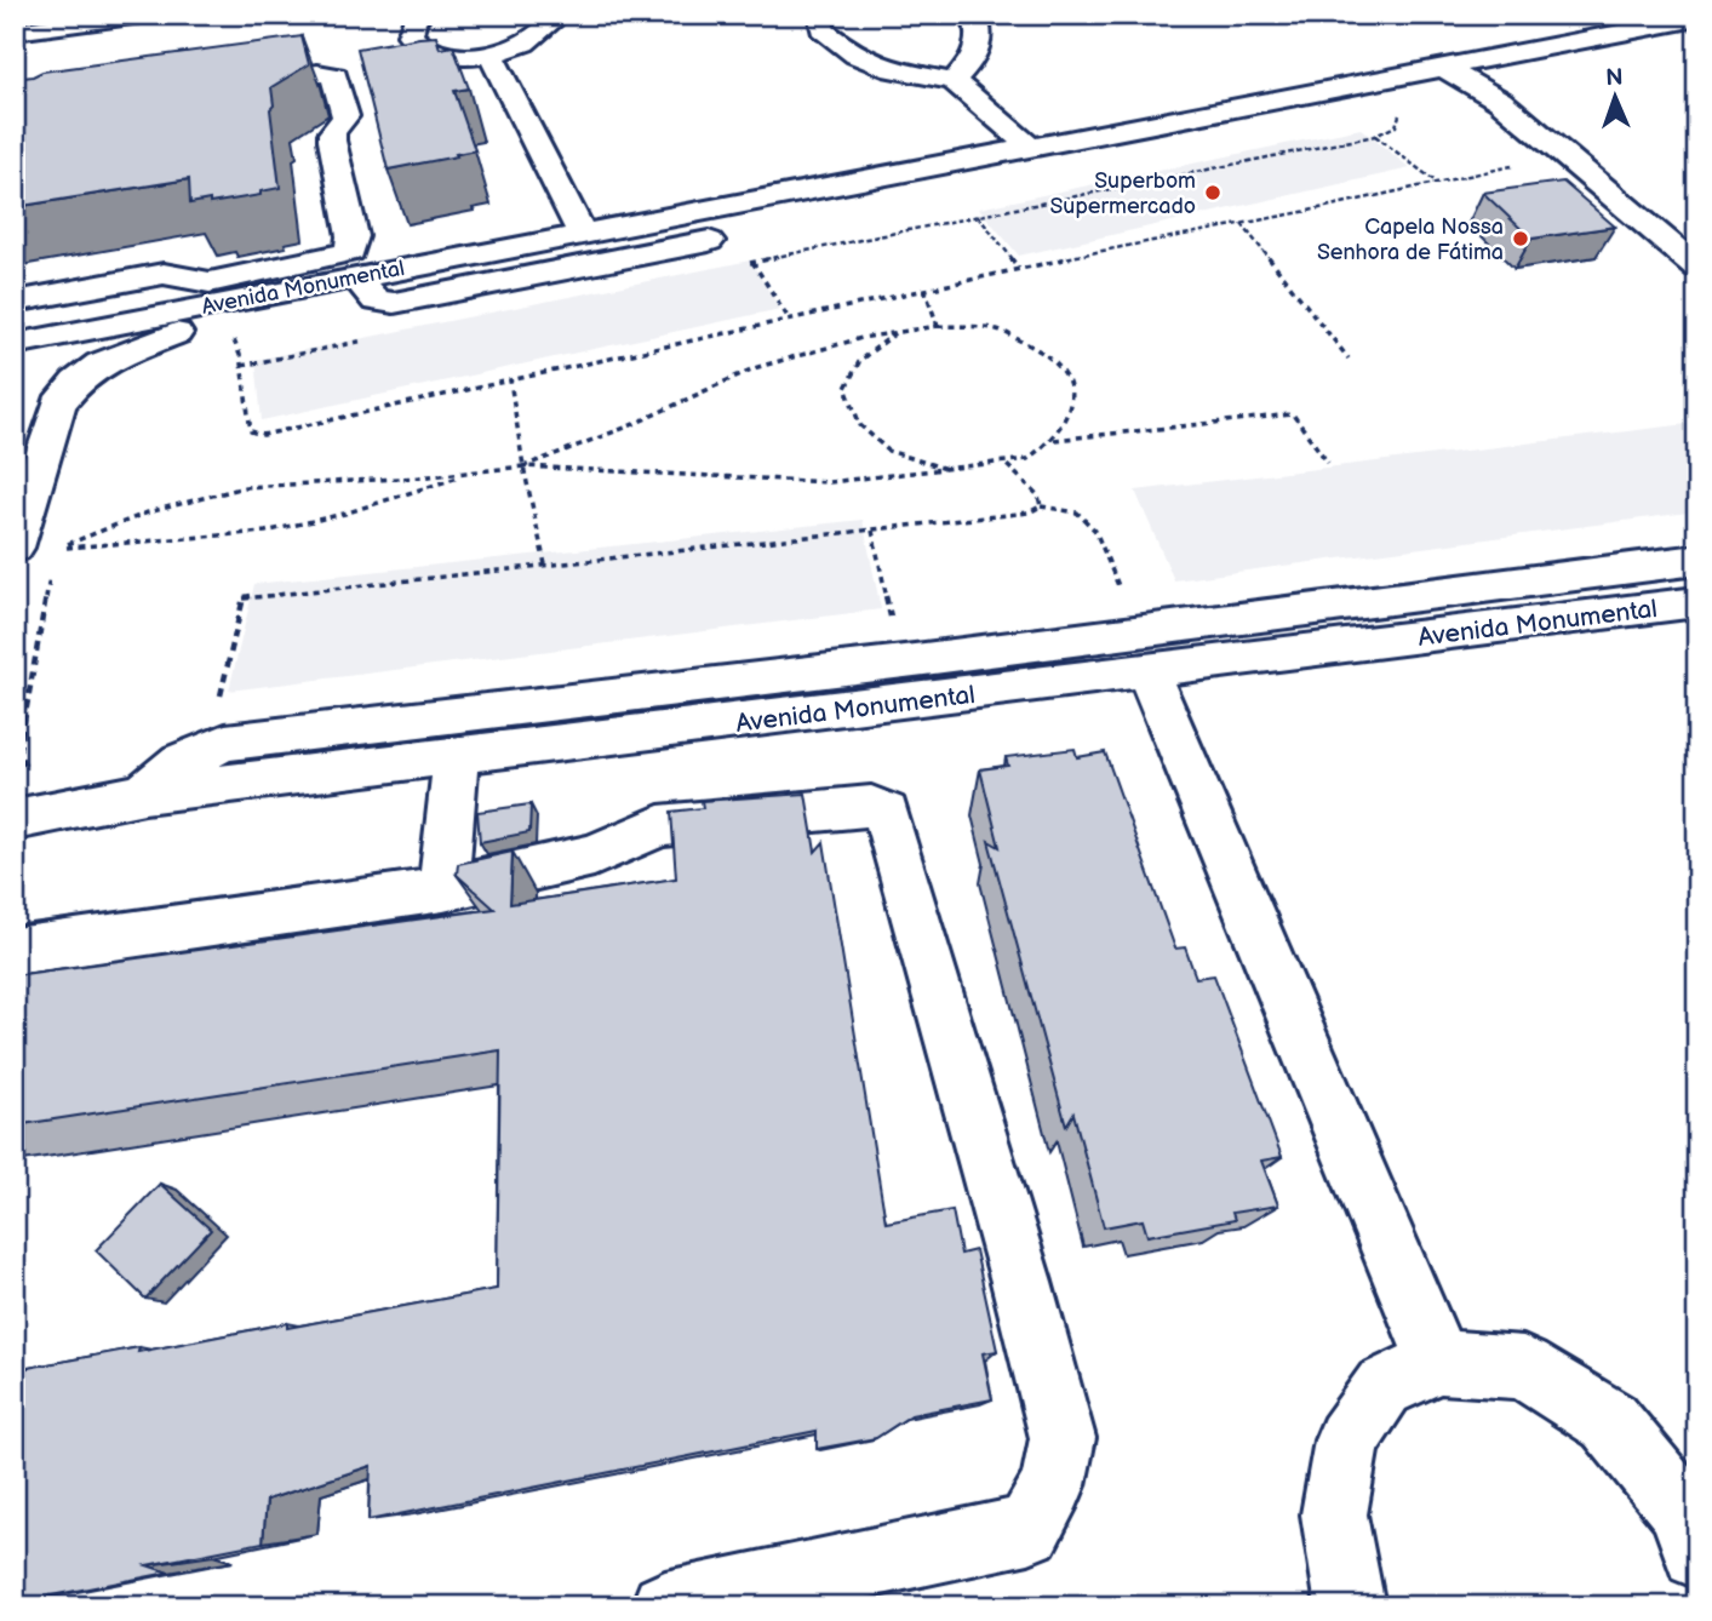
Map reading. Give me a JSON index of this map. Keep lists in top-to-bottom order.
{
  "streets": {
    "street": ["Avenida Monumental"]
  },
  "places": ["Superbom Supermercado", "Capela Nossa Senhora de Fátima"],
  "north": "top"
}
